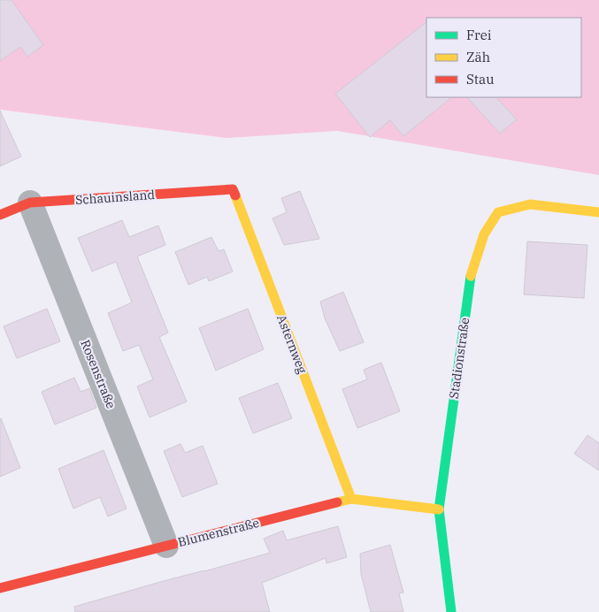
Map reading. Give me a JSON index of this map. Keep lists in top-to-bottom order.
{
  "streets": {
    "street": [
      "Schauinsland",
      "Asternweg",
      "Stadionstraße",
      "Rosenstraße",
      "Blumenstraße"
    ]
  },
  "crossings": [
    ["Schauinsland", "Asternweg"],
    ["Schauinsland", "Rosenstraße"],
    ["Asternweg", "Blumenstraße"],
    ["Stadionstraße", "Blumenstraße"],
    ["Rosenstraße", "Blumenstraße"]
  ],
  "legend": ["Frei", "Zäh", "Stau"]
}
